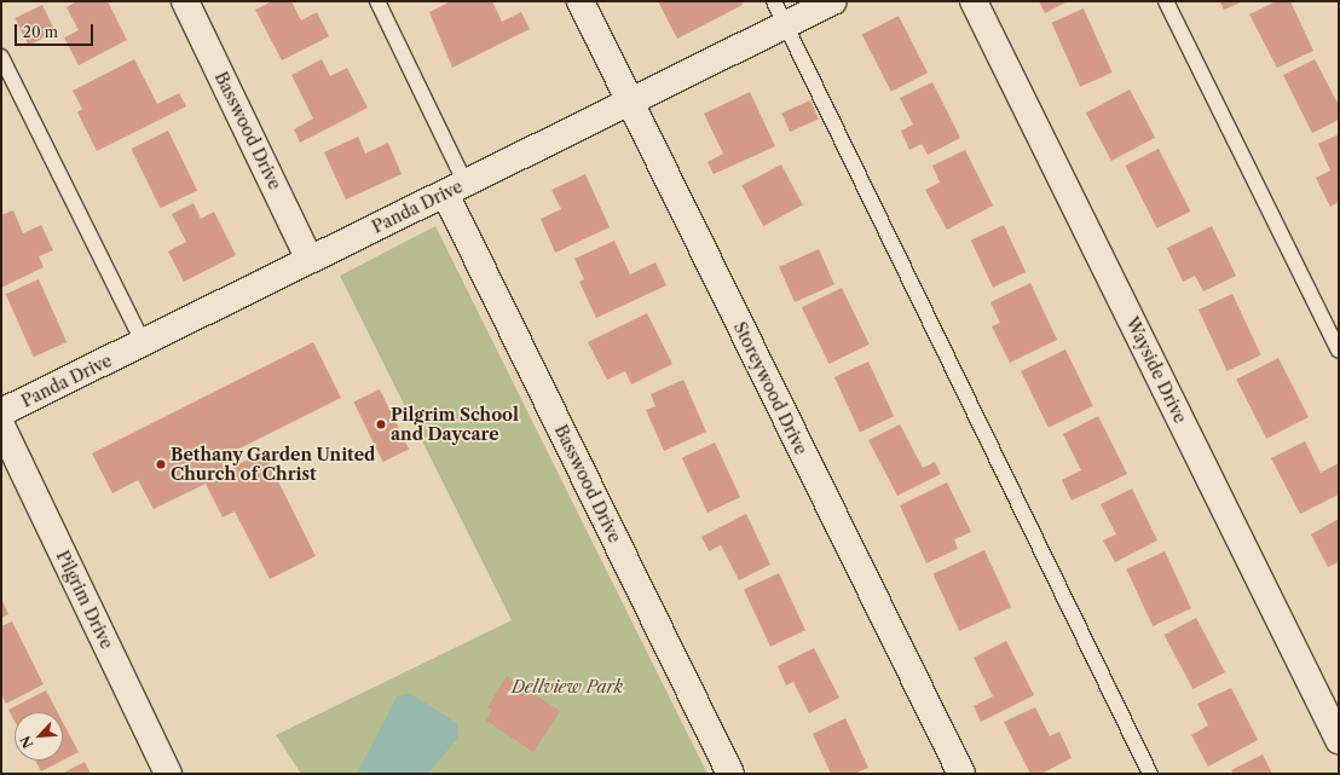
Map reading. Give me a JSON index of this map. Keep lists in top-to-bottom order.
{
  "streets": {
    "street": [
      "Basswood Drive",
      "Panda Drive",
      "Wayside Drive",
      "Storeywood Drive",
      "Pilgrim Drive"
    ]
  },
  "crossings": [
    ["Basswood Drive", "Panda Drive"],
    ["Panda Drive", "Storeywood Drive"]
  ],
  "parks": ["Dellview Park"],
  "places": ["Pilgrim School and Daycare", "Bethany Garden United Church of Christ"],
  "scale_bar": "20 m",
  "north": "bottom left"
}
